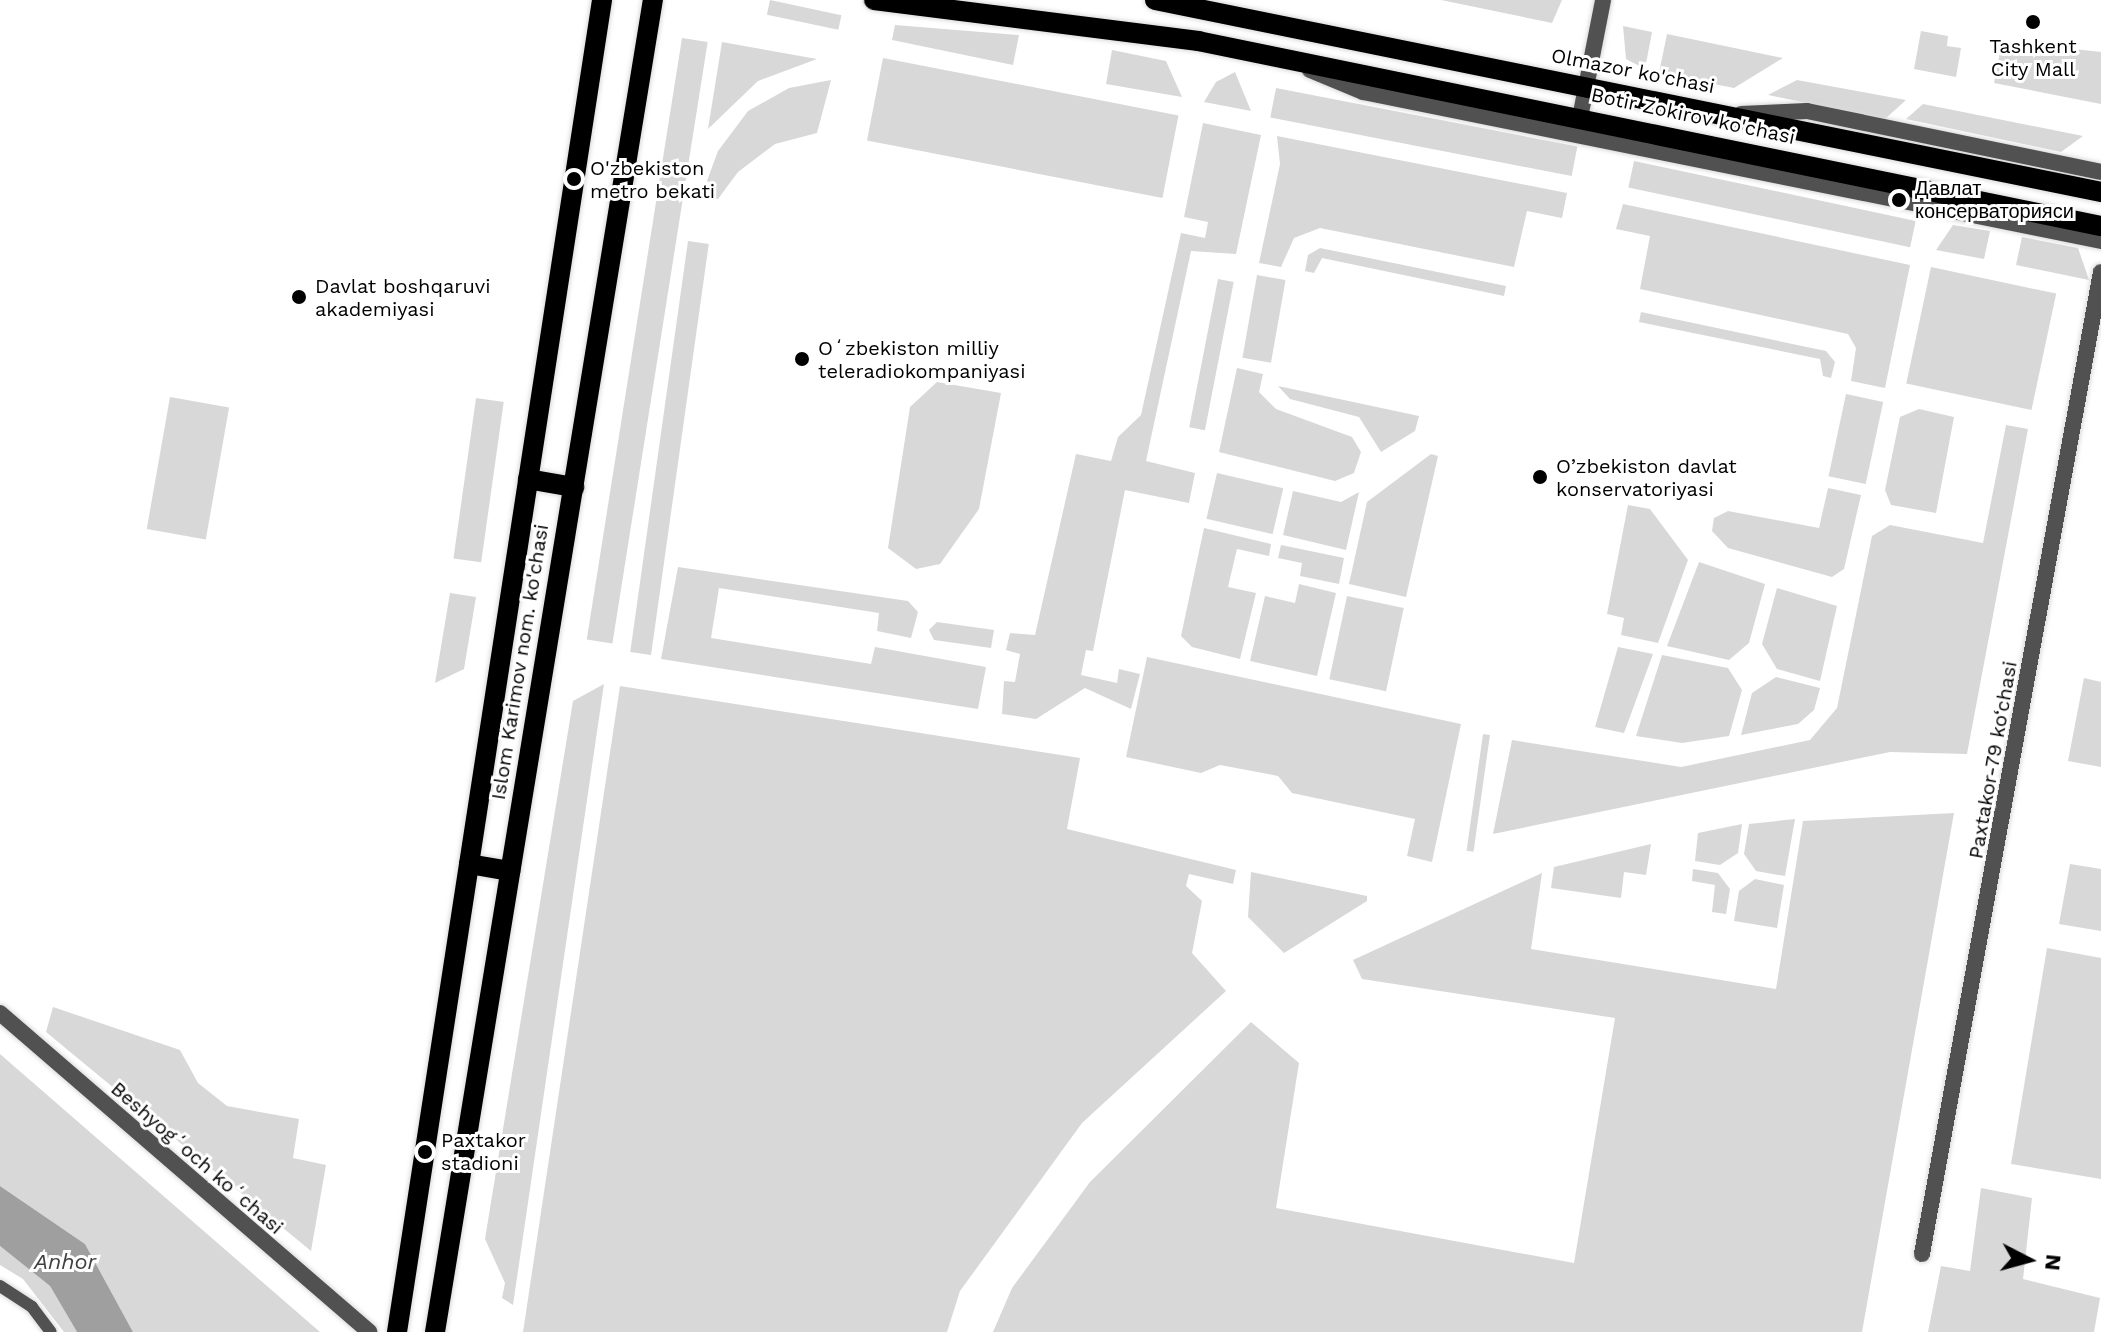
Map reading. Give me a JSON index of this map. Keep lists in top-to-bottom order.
{
  "streets": {
    "main road": ["Olmazor ko'chasi", "Botir Zokirov ko'chasi", "Islom Karimov nom. ko'chasi"],
    "street": ["Paxtakor-79 ko‘chasi", "Beshyogʻoch koʻchasi"]
  },
  "crossings": [
    ["Olmazor ko'chasi", "Botir Zokirov ko'chasi"]
  ],
  "water": ["Anhor"],
  "places": [
    "Tashkent City Mall",
    "O'zbekiston metro bekati",
    "Давлат консерваторияси",
    "Davlat boshqaruvi akademiyasi",
    "Oʻzbekiston milliy teleradiokompaniyasi",
    "O’zbekiston davlat konservatoriyasi",
    "Paxtakor stadioni"
  ],
  "north": "right"
}
